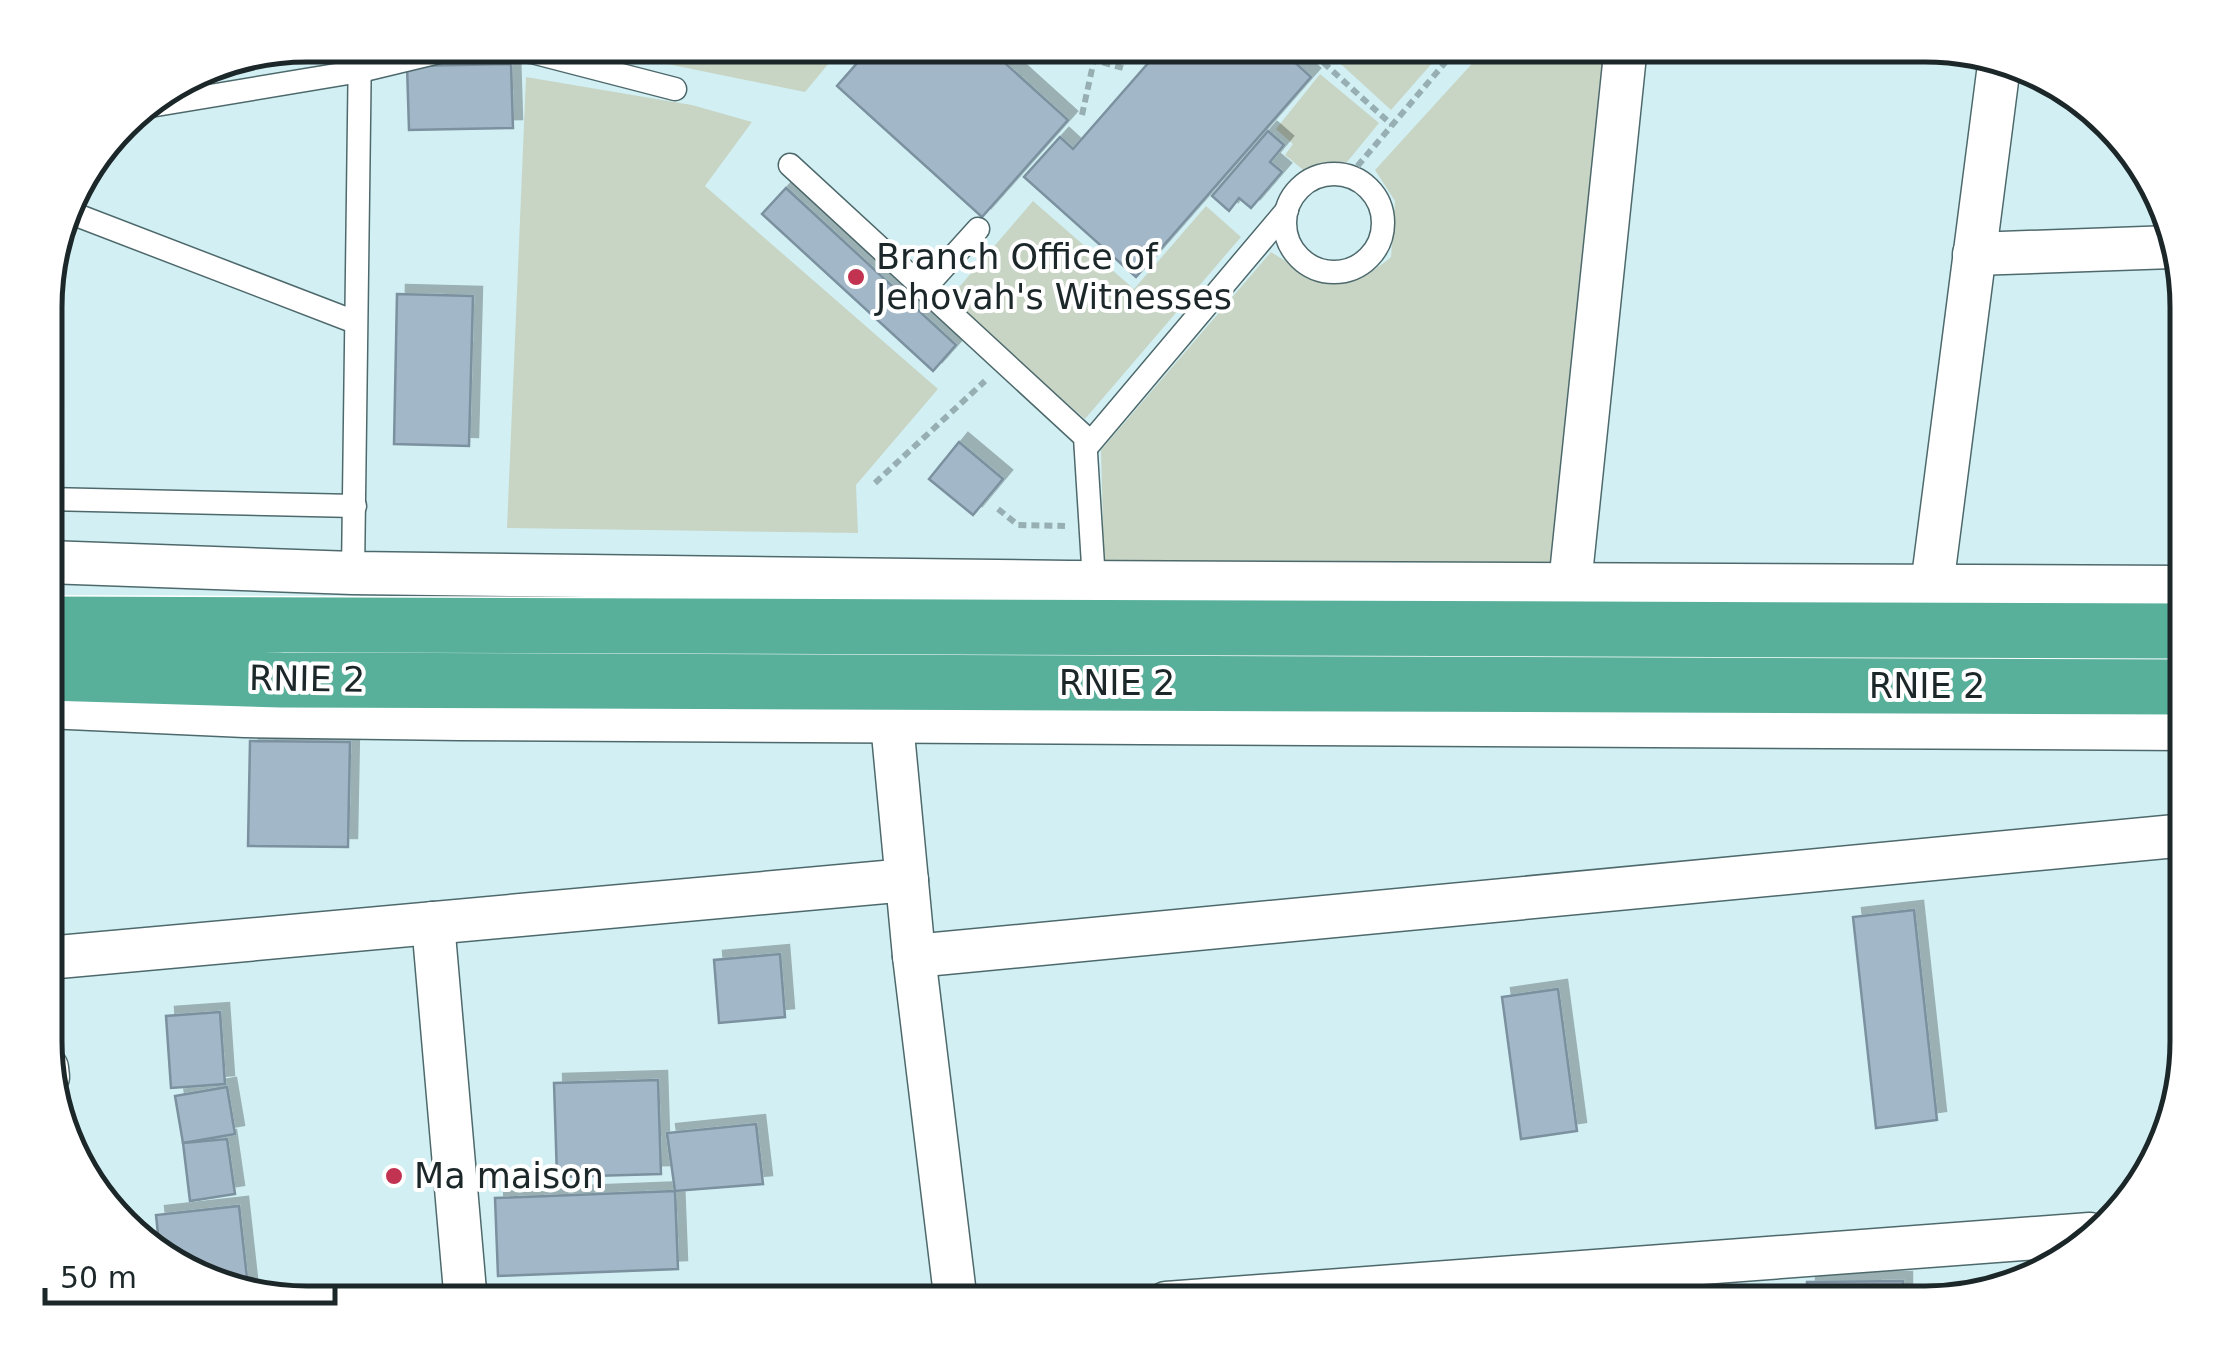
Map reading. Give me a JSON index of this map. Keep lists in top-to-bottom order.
{
  "streets": {
    "highway": ["RNIE 2"]
  },
  "places": ["Branch Office of Jehovah's Witnesses", "Ma maison"],
  "scale_bar": "50 m"
}
